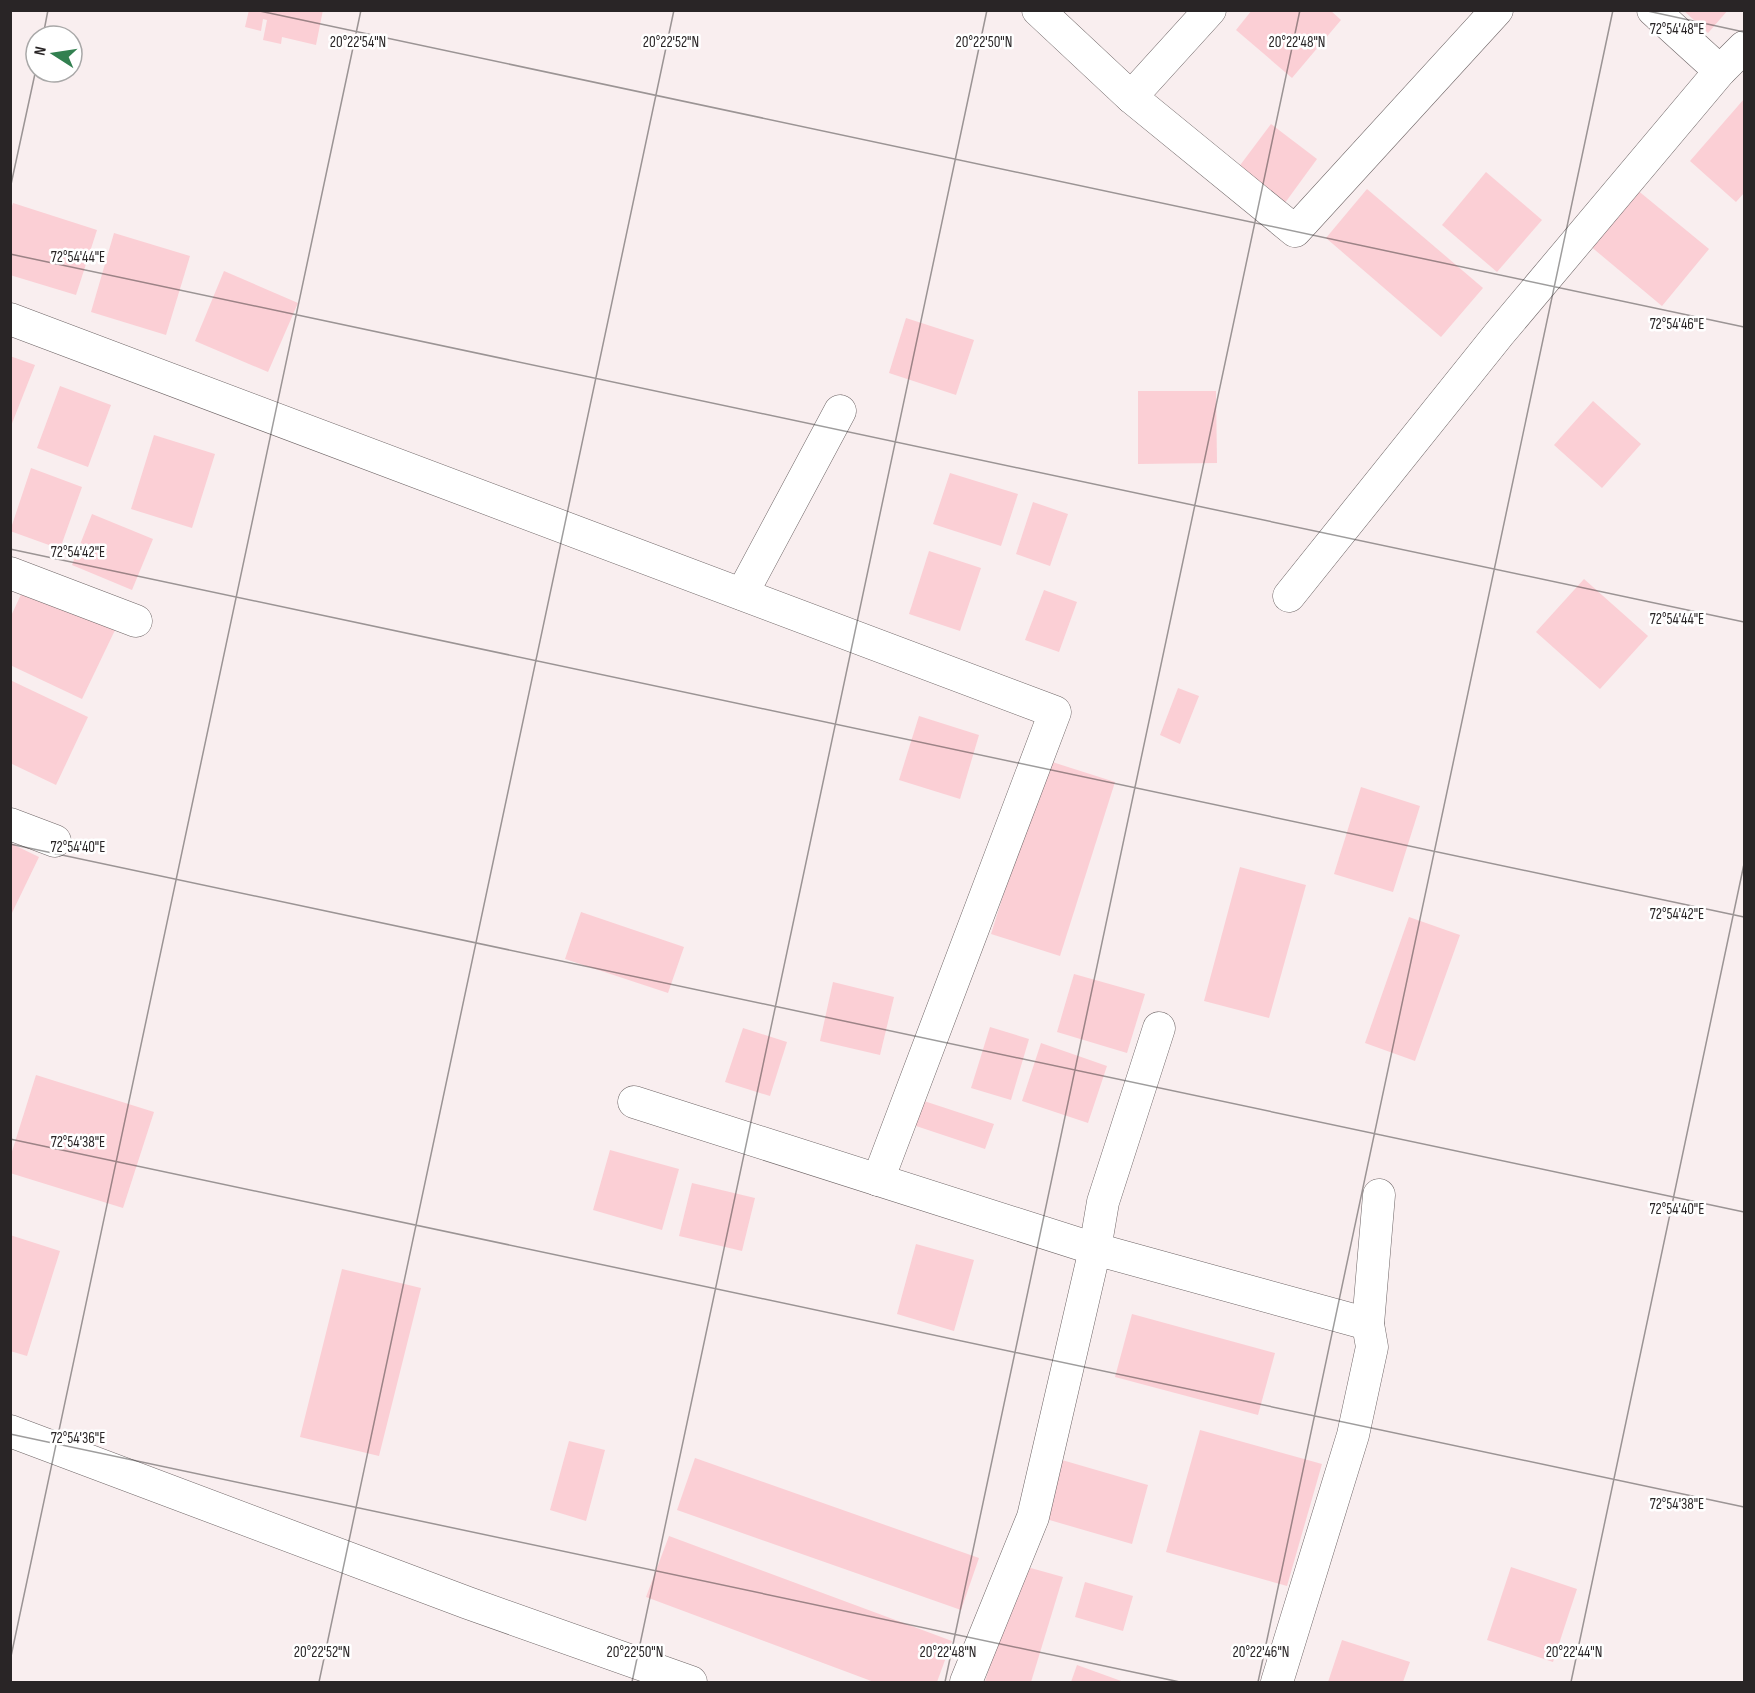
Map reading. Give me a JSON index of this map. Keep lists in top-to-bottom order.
{
  "north": "left",
  "coordinates": [
    "72°54'48\"E",
    "20°22'54\"N",
    "20°22'52\"N",
    "20°22'50\"N",
    "20°22'48\"N",
    "72°54'44\"E",
    "72°54'46\"E",
    "72°54'42\"E",
    "72°54'40\"E",
    "72°54'38\"E",
    "72°54'36\"E",
    "20°22'46\"N",
    "20°22'44\"N"
  ]
}
